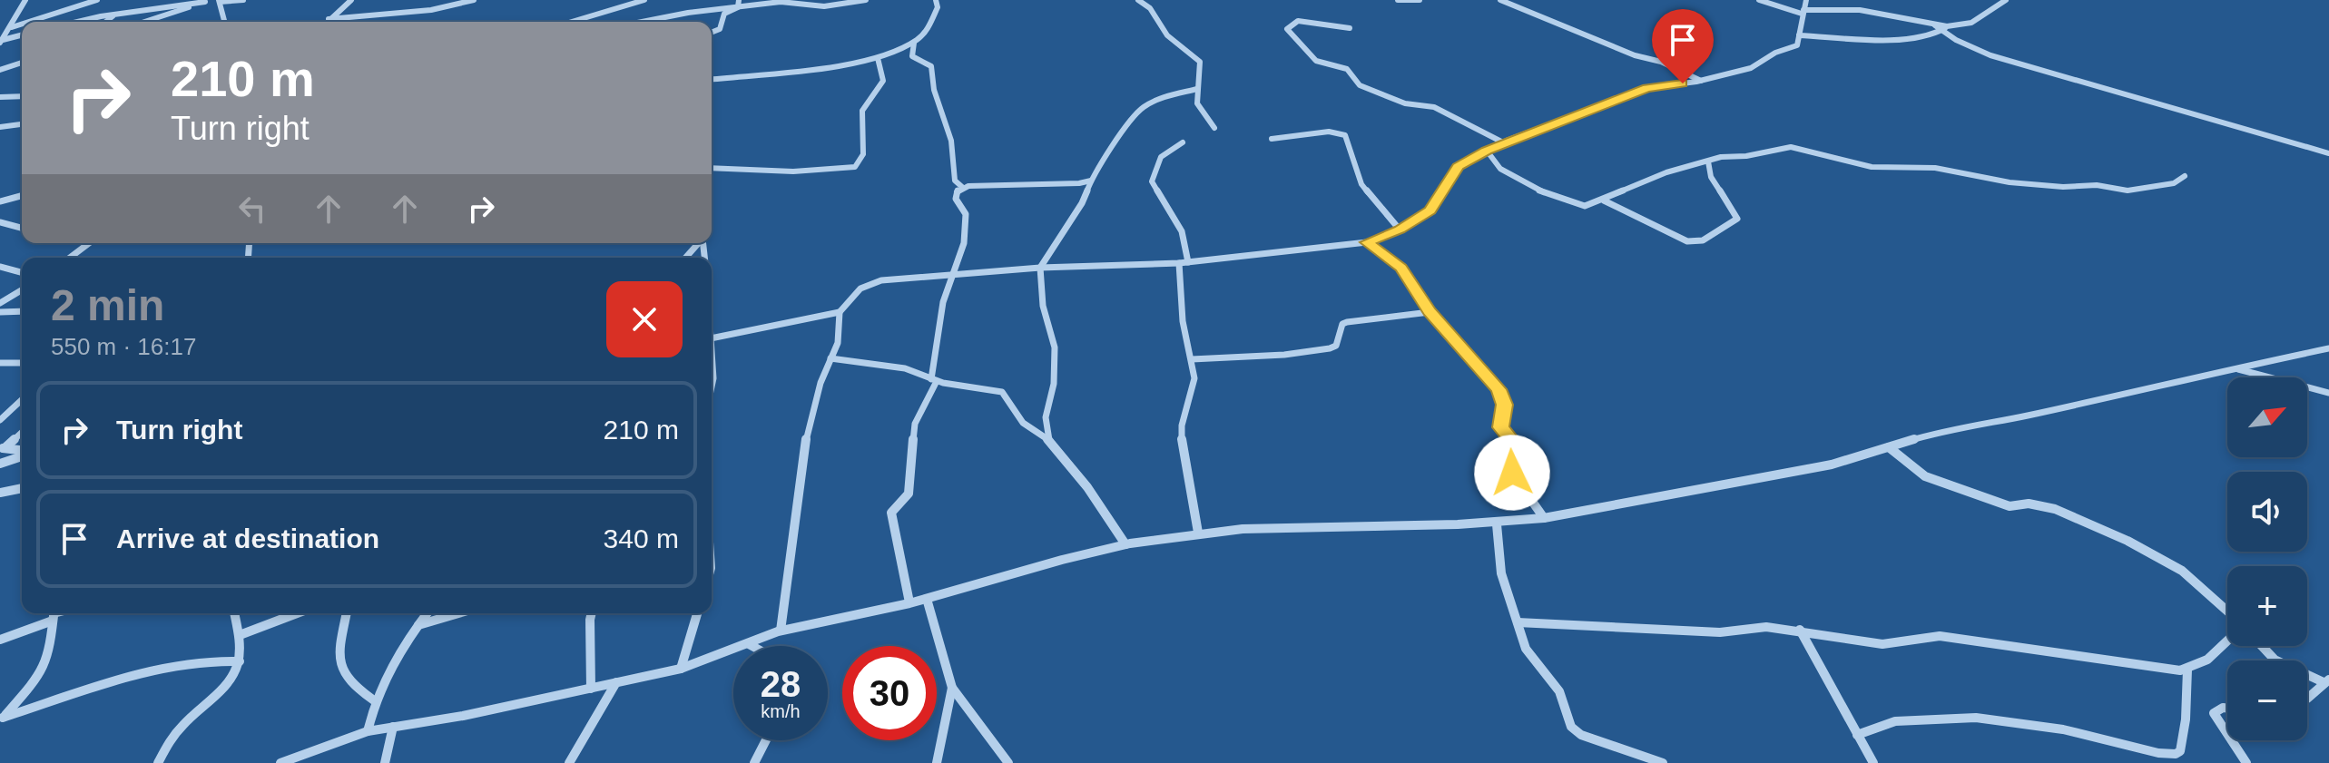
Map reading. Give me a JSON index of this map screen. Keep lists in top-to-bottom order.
{
  "north": "top right",
  "page": {
    "turn": ["210 m", "Turn right"],
    "heading": ["2 min", "550 m · 16:17"],
    "map_buttons": ["+", "−"],
    "list": [
      {
        "name": "Turn right",
        "value": "210 m"
      },
      {
        "name": "Arrive at destination",
        "value": "340 m"
      }
    ],
    "speed": "28 km/h",
    "limit": "30"
  }
}
